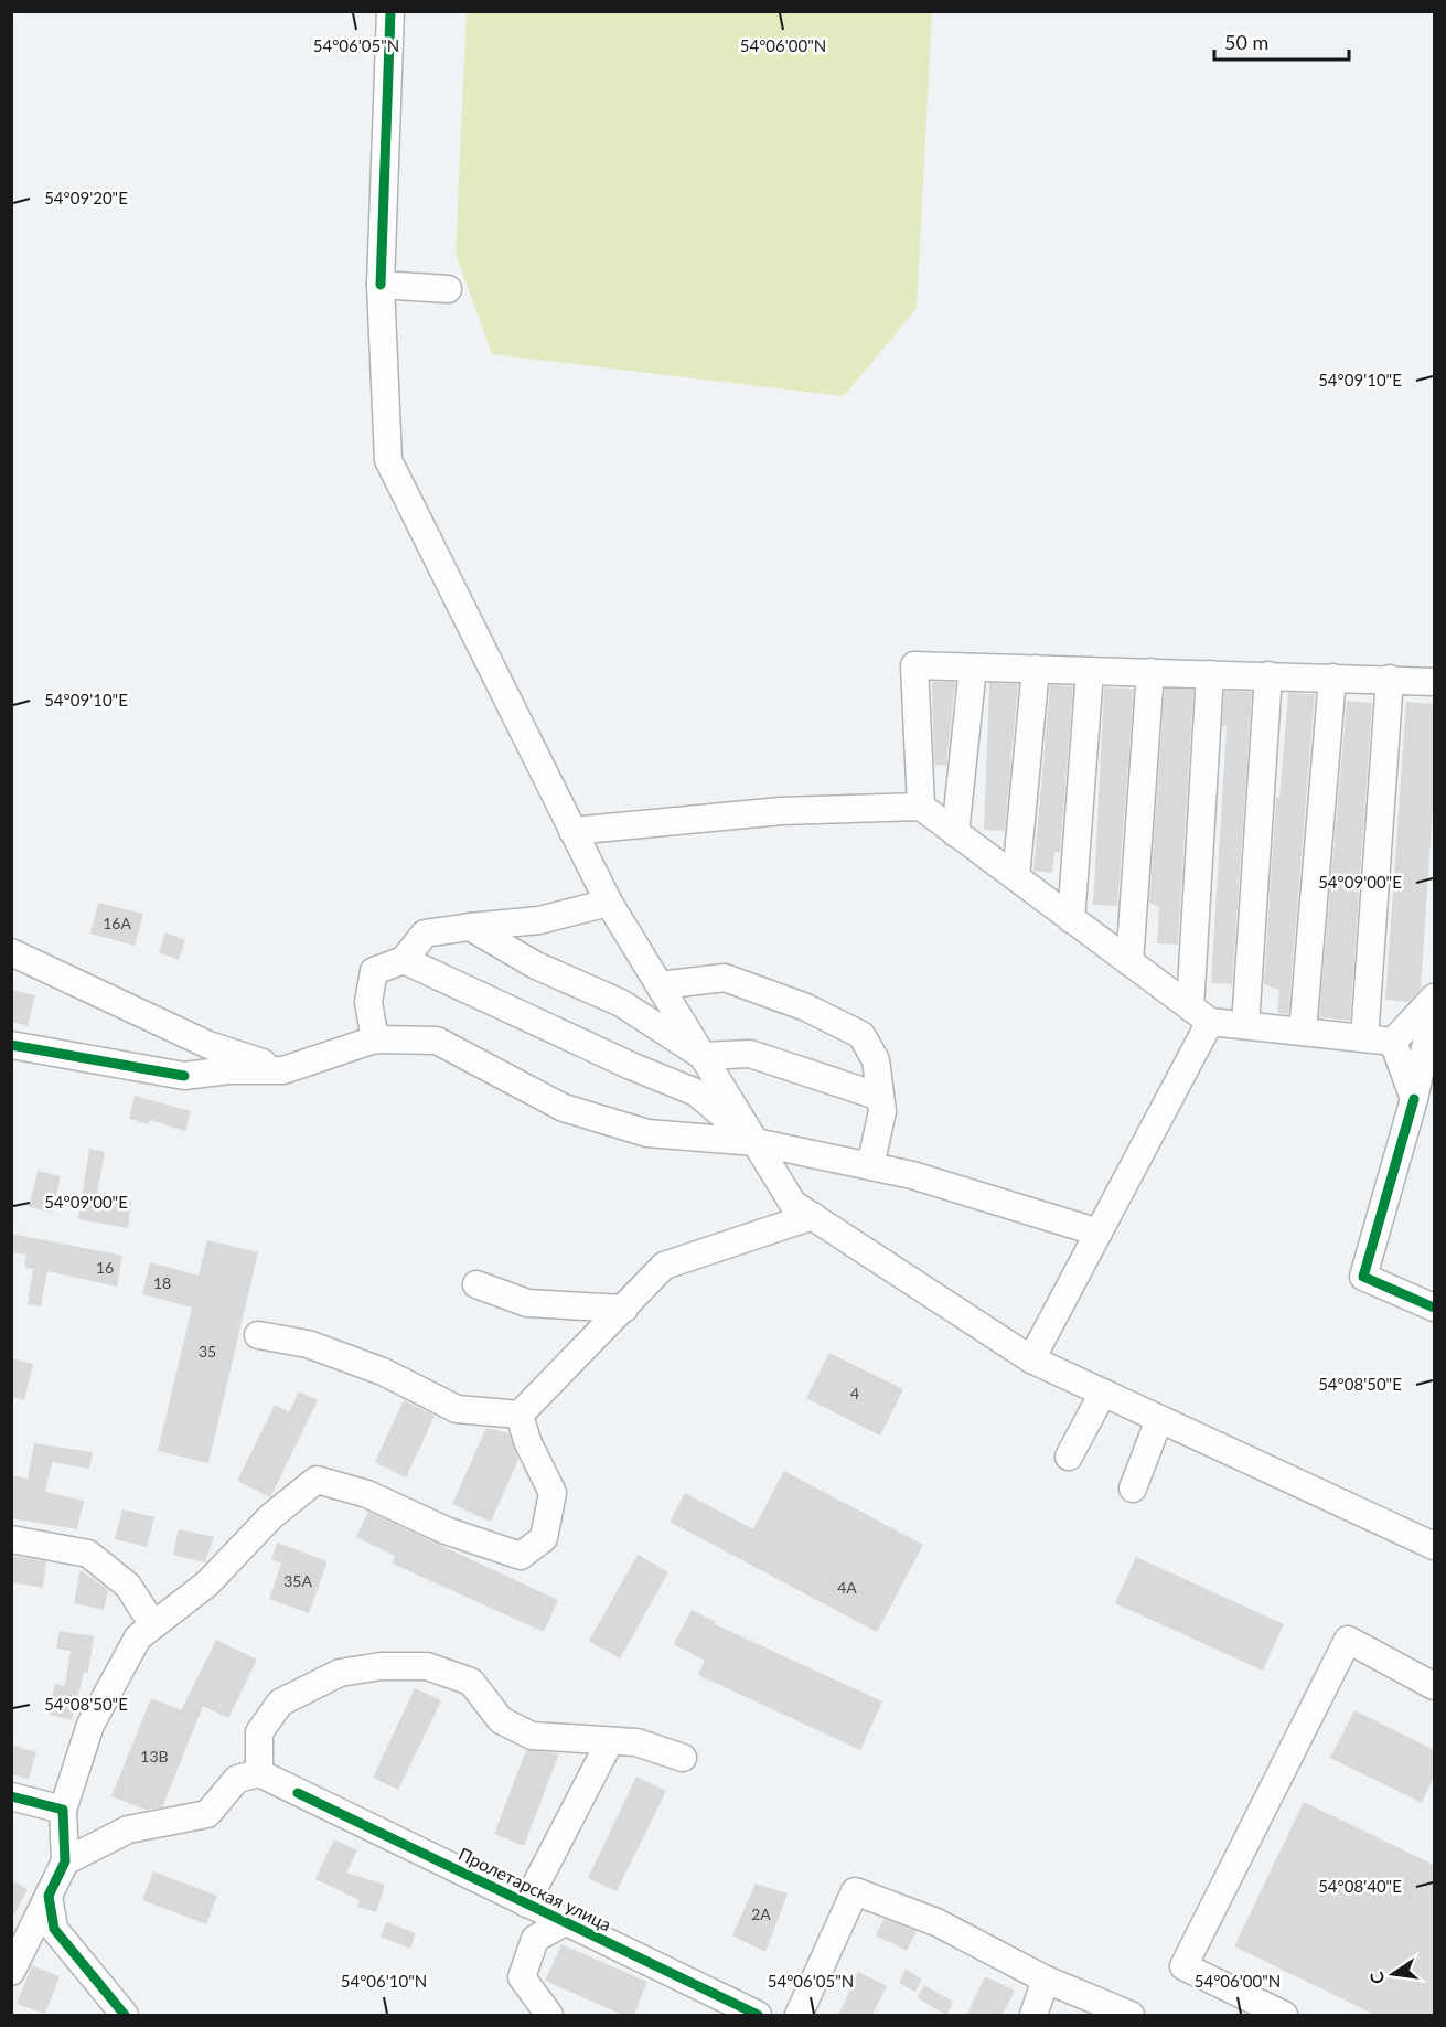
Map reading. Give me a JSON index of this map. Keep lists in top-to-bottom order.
{
  "streets": {
    "street": ["Пролетарская улица"]
  },
  "house_numbers": [
    "16А",
    "16",
    "18",
    "35",
    "4",
    "35А",
    "4А",
    "13В",
    "2А"
  ],
  "scale_bar": "50 m",
  "north": "left",
  "coordinates": [
    "54°06'05\"N",
    "54°06'00\"N",
    "54°09'20\"E",
    "54°09'10\"E",
    "54°09'00\"E",
    "54°08'50\"E",
    "54°08'40\"E",
    "54°06'10\"N"
  ]
}
